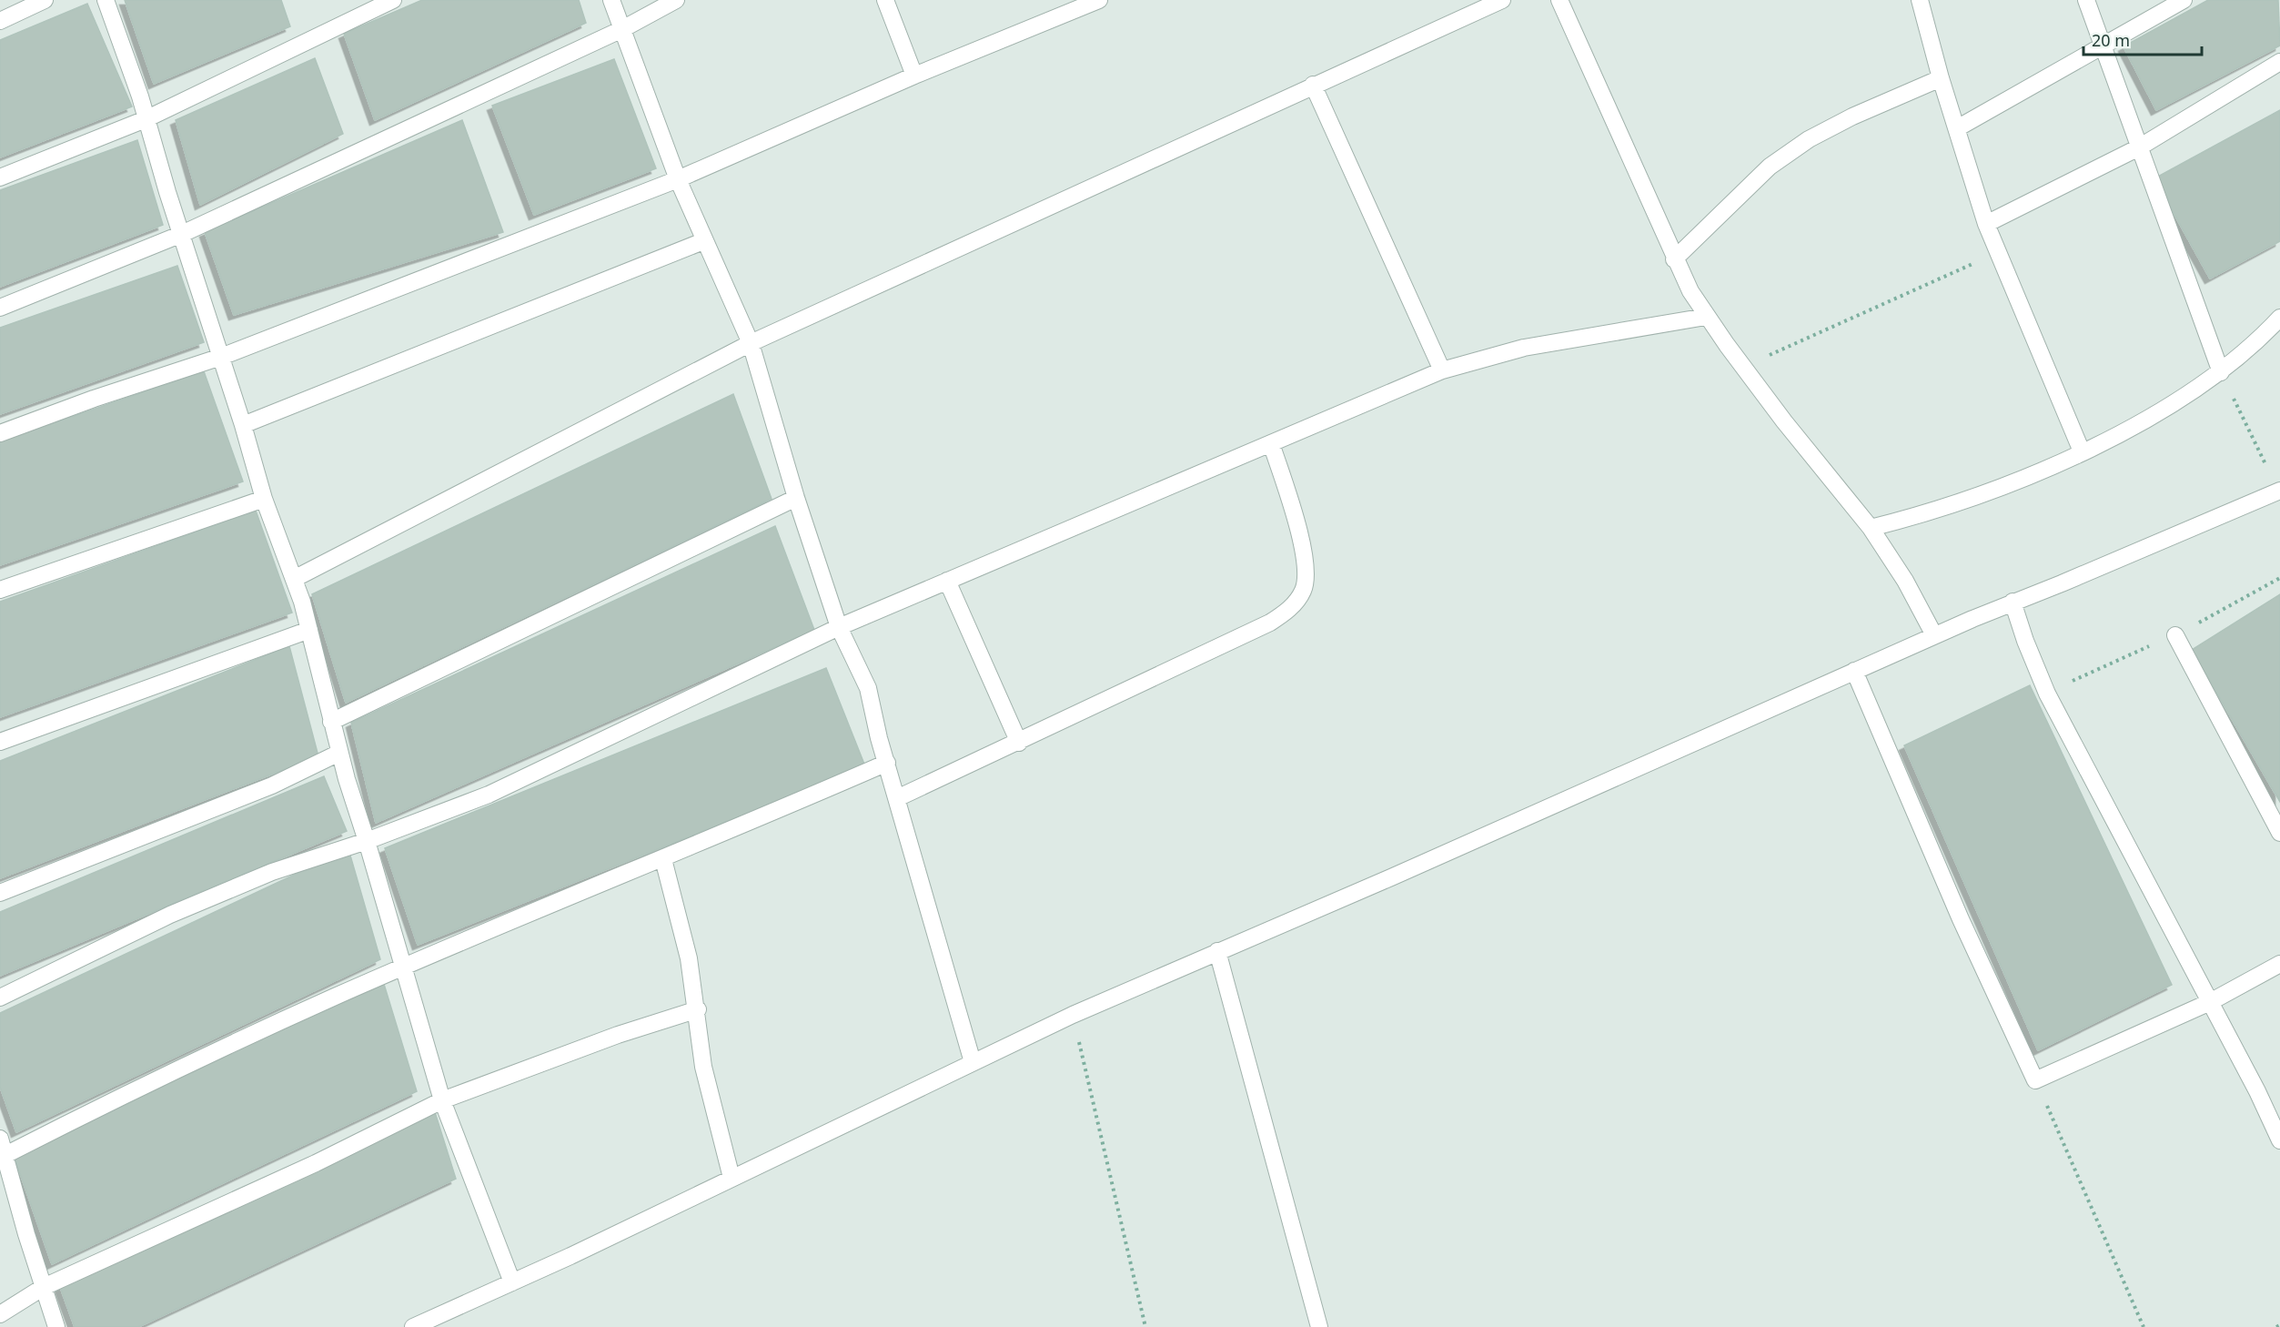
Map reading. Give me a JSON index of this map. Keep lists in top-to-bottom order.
{
  "scale_bar": "20 m"
}
